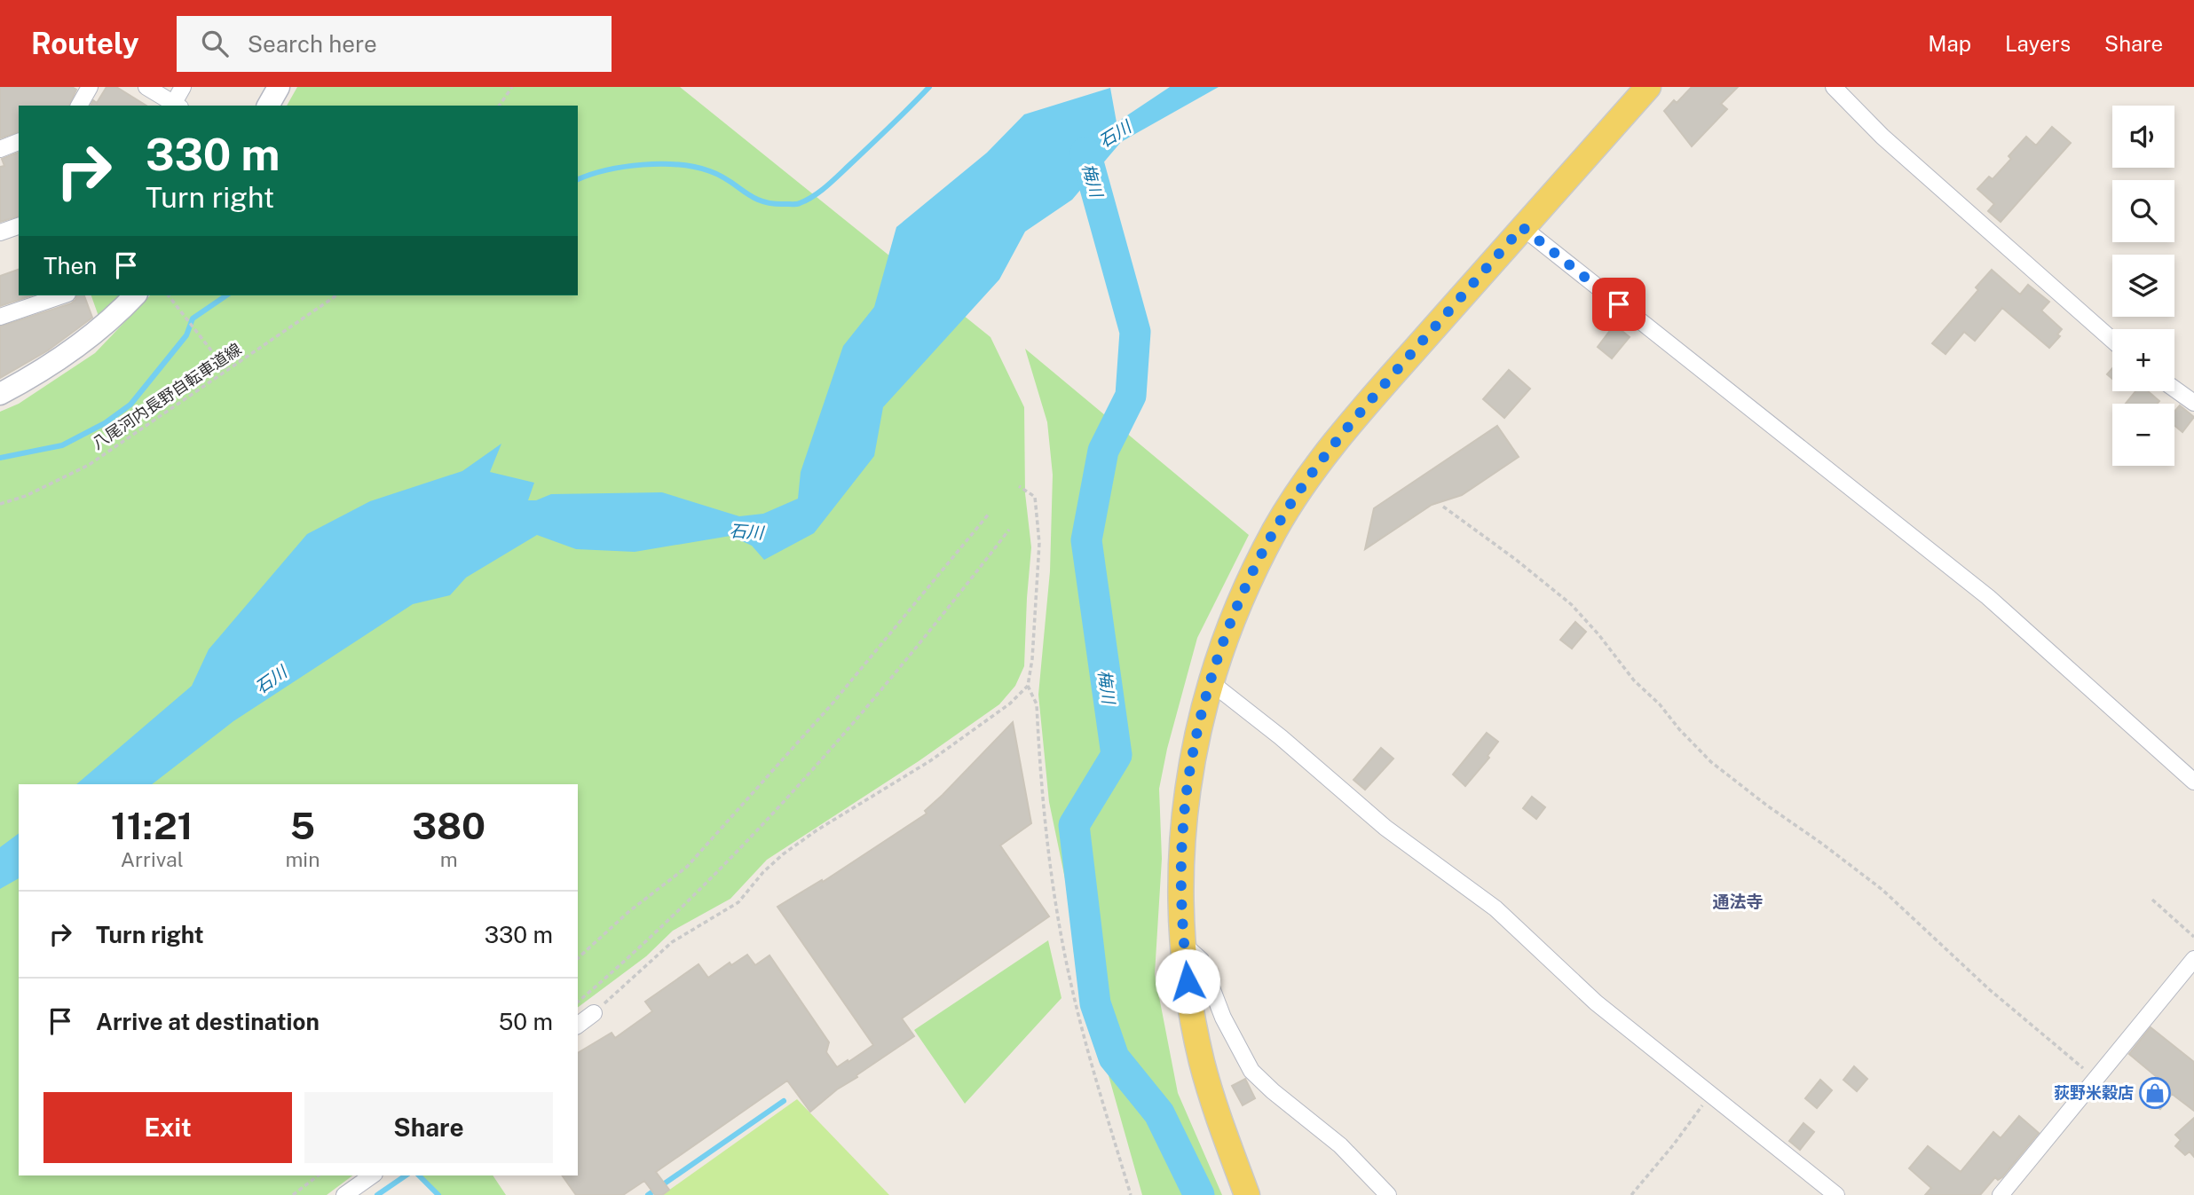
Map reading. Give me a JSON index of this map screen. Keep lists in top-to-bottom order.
{
  "streets": {
    "path": ["八尾河内長野自転車道線"]
  },
  "districts": ["通法寺"],
  "water": ["石川", "梅川"],
  "places": {
    "shop": ["荻野米穀店"]
  },
  "page": {
    "header": "Routely",
    "search": "Search here",
    "nav": ["Map", "Layers", "Share"],
    "map_buttons": ["+", "−"],
    "turn": ["330 m", "Turn right"],
    "then": "Then",
    "eta": [
      "11:21",
      "Arrival",
      "5",
      "min",
      "380",
      "m"
    ],
    "list": [
      {
        "name": "Turn right",
        "value": "330 m"
      },
      {
        "name": "Arrive at destination",
        "value": "50 m"
      }
    ],
    "buttons": ["Exit", "Share"]
  }
}
